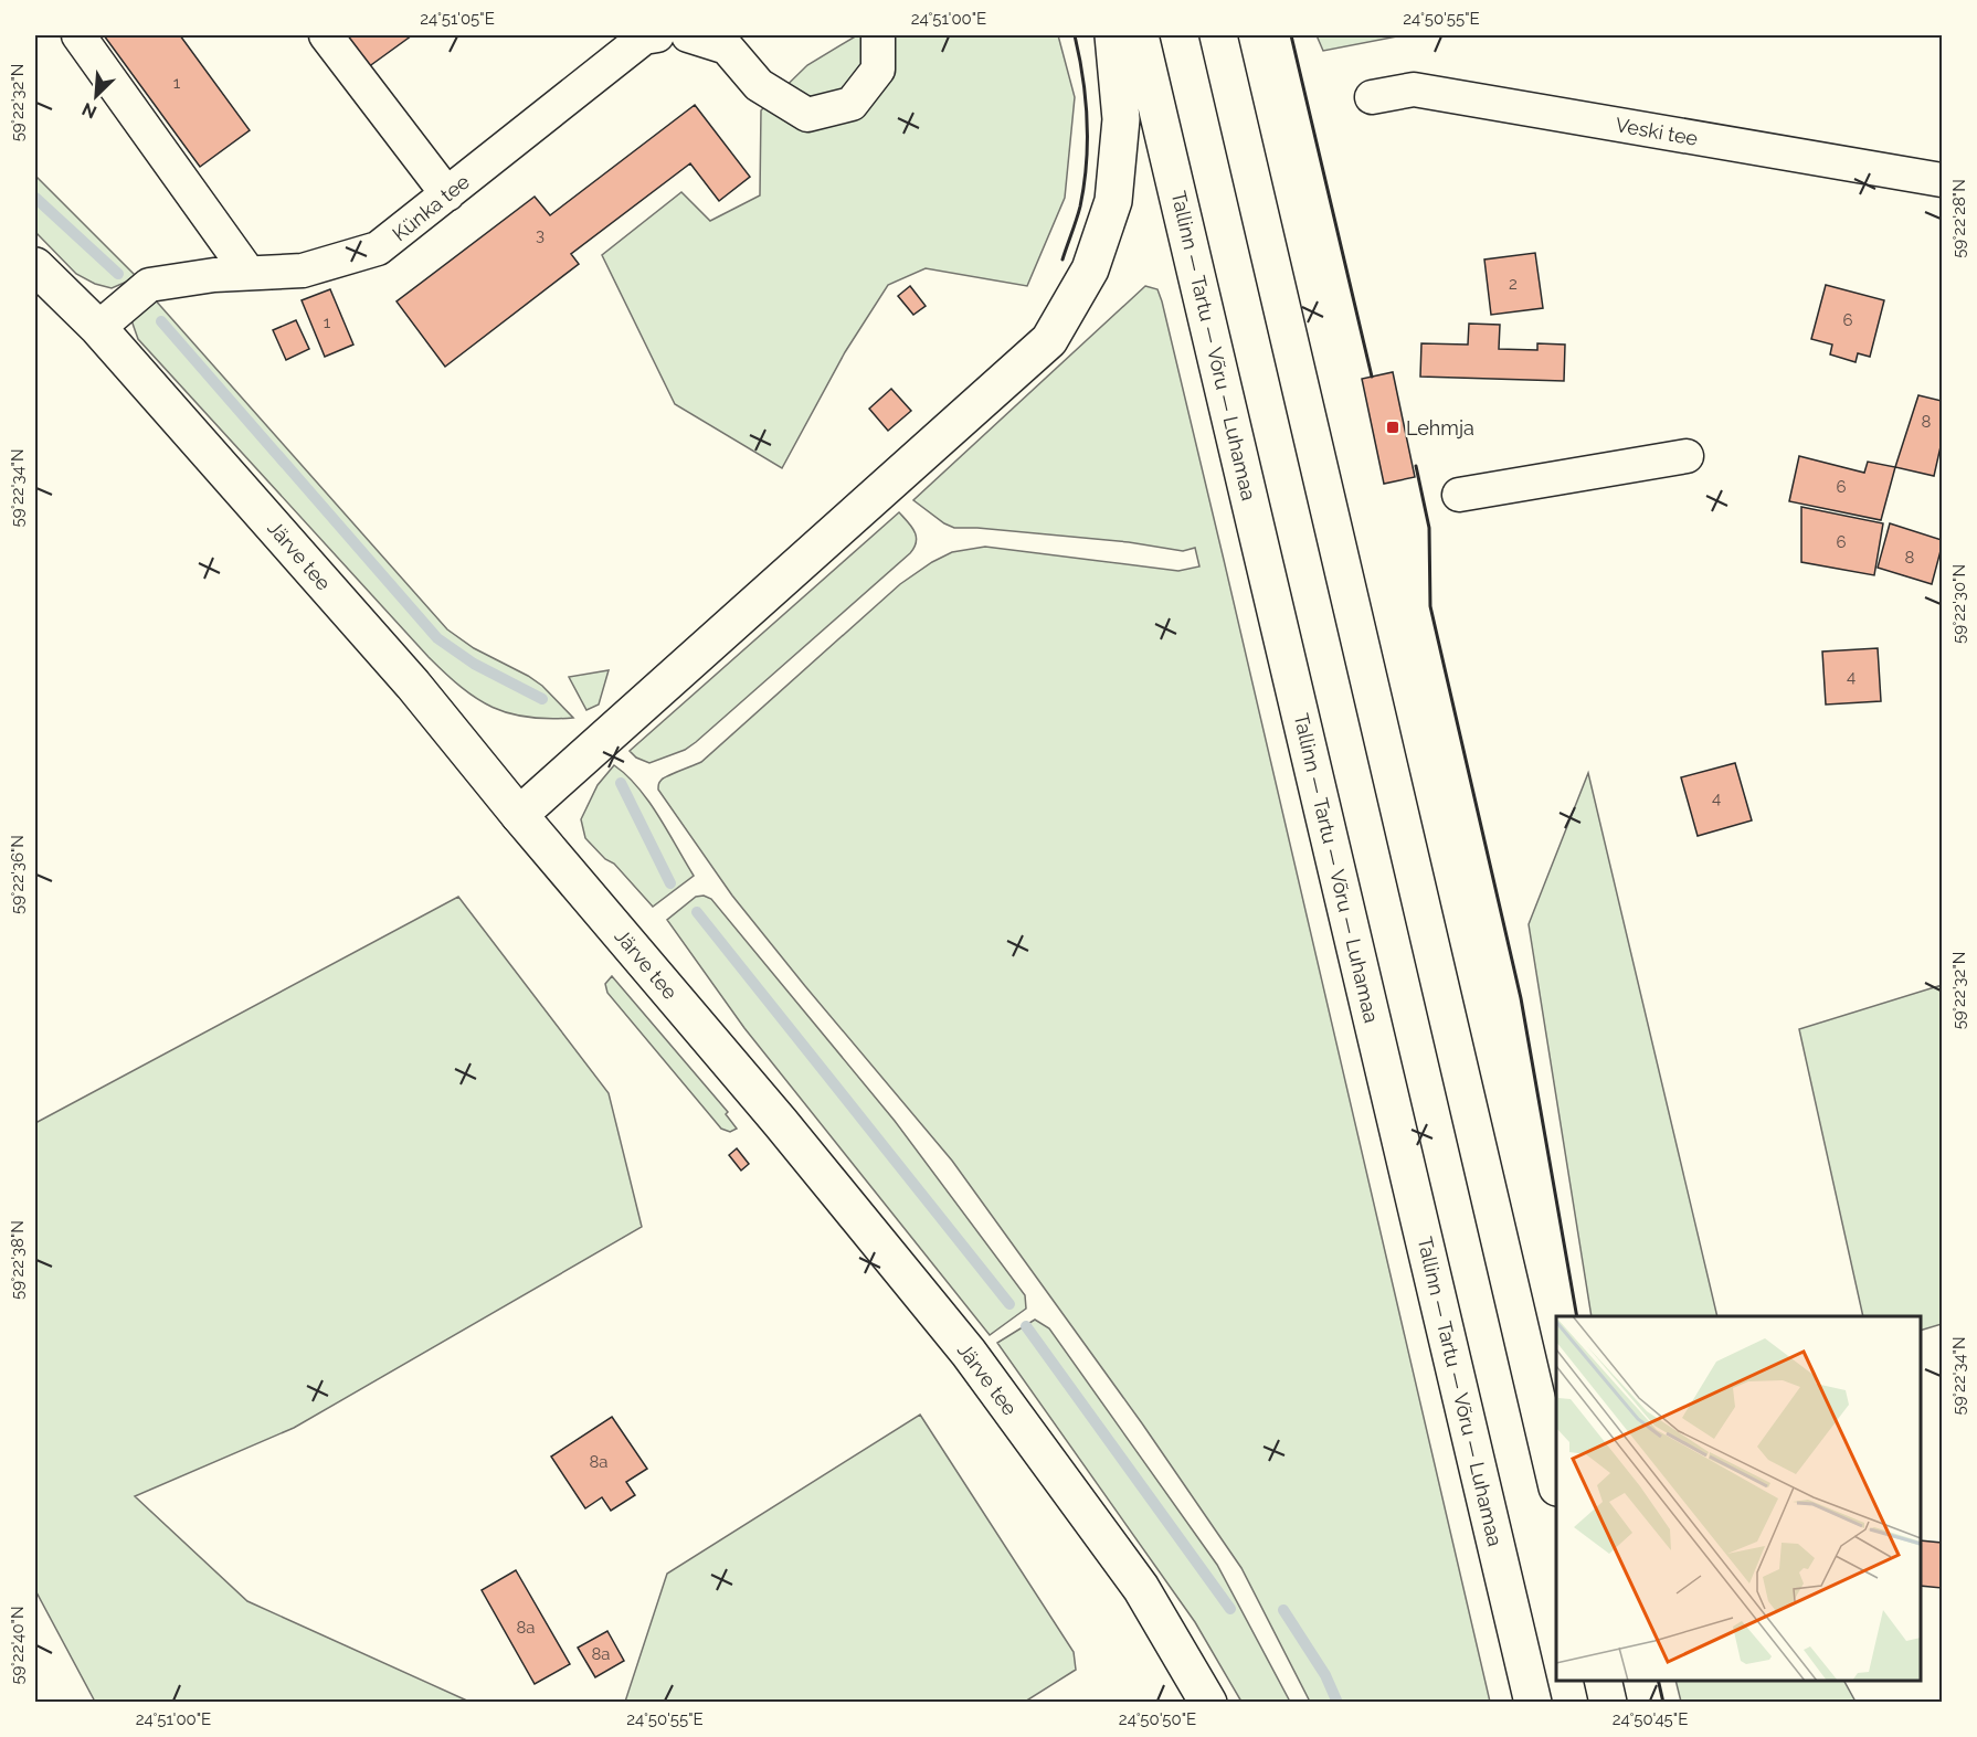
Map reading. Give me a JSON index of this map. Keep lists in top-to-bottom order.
{
  "streets": {
    "main road": ["Tallinn — Tartu — Võru — Luhamaa", "Järve tee"],
    "street": ["Veski tee", "Künka tee"]
  },
  "crossings": [
    ["Künka tee", "Järve tee"]
  ],
  "places": {
    "transit": ["Lehmja"]
  },
  "house_numbers": [
    "1",
    "3",
    "2",
    "6",
    "1",
    "8",
    "6",
    "6",
    "8",
    "4",
    "4",
    "8a",
    "8a",
    "8a"
  ],
  "north": "bottom left",
  "coordinates": [
    "24°51'05\"E",
    "24°51'00\"E",
    "24°50'55\"E",
    "59°22'32\"N",
    "59°22'28\"N",
    "59°22'34\"N",
    "59°22'30\"N",
    "59°22'36\"N",
    "59°22'38\"N",
    "59°22'40\"N",
    "24°50'50\"E",
    "24°50'45\"E"
  ]
}
